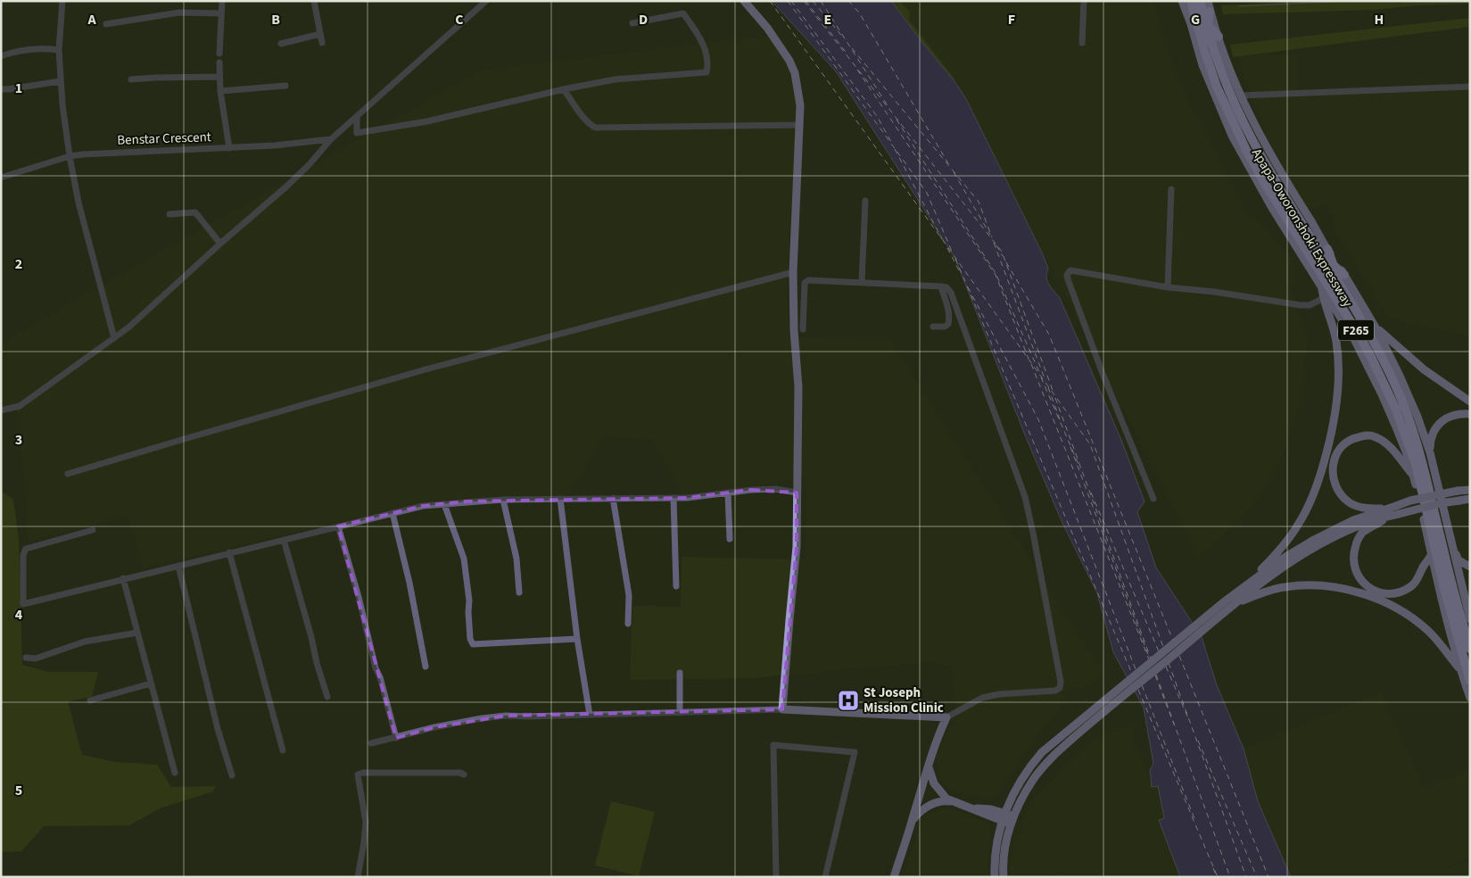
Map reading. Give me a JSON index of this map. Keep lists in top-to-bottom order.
{
  "streets": {
    "highway": ["Apapa-Oworonshoki Expressway", "F265"],
    "street": ["Benstar Crescent"]
  },
  "places": {
    "hospital": ["St Joseph Mission Clinic"]
  },
  "grid": {
    "columns": [
      "A",
      "B",
      "C",
      "D",
      "E",
      "F",
      "G",
      "H"
    ],
    "rows": [
      "1",
      "2",
      "3",
      "4",
      "5"
    ]
  }
}
